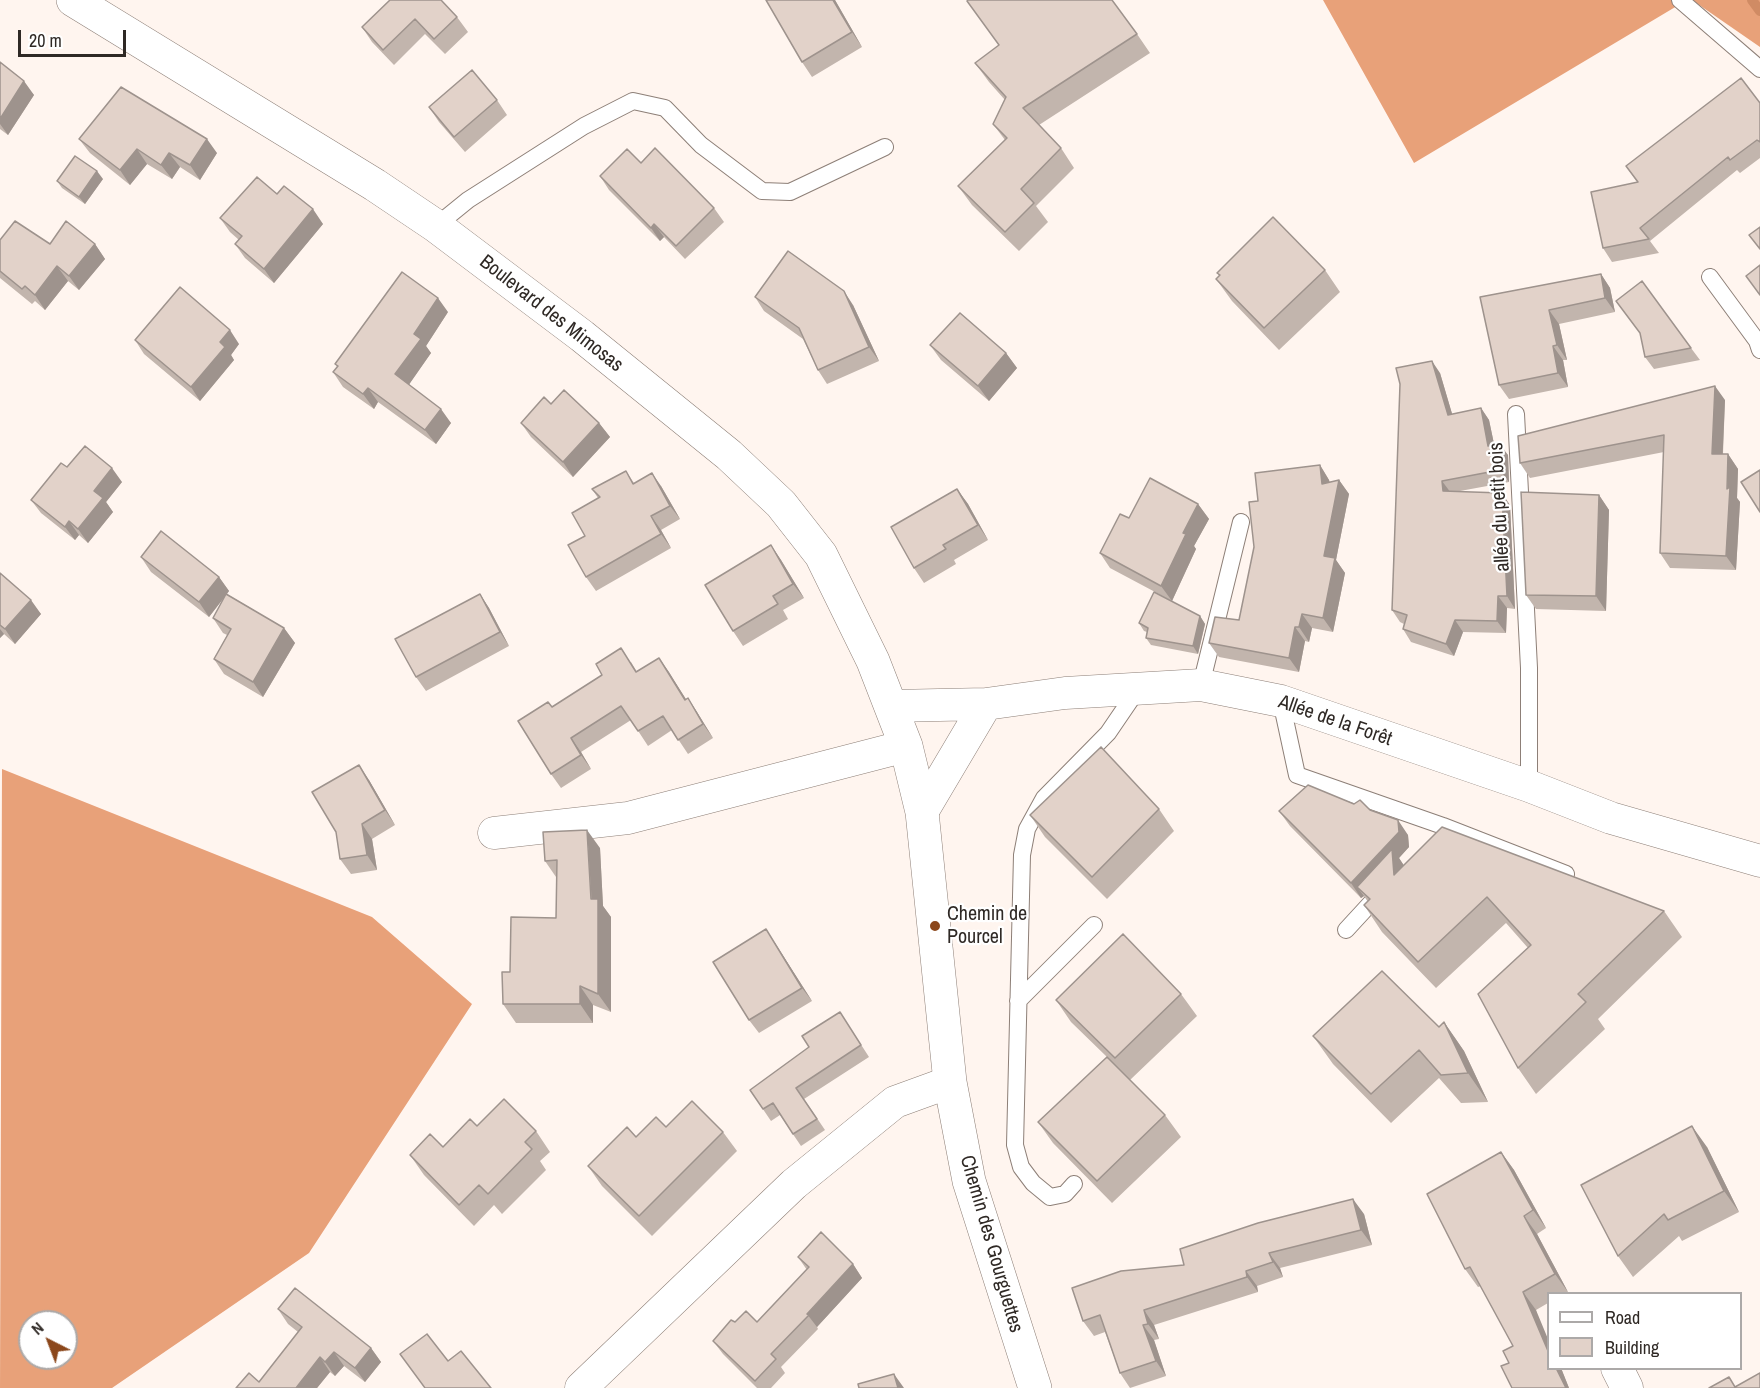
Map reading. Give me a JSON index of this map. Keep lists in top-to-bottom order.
{
  "streets": {
    "main road": ["Boulevard des Mimosas", "Chemin des Gourguettes"],
    "street": ["Allée de la Forêt"],
    "lane": ["allée du petit bois"]
  },
  "crossings": [
    ["Boulevard des Mimosas", "Allée de la Forêt"],
    ["Boulevard des Mimosas", "Chemin des Gourguettes"],
    ["allée du petit bois", "Allée de la Forêt"]
  ],
  "places": ["Chemin de Pourcel"],
  "legend": ["Road", "Building"],
  "scale_bar": "20 m",
  "north": "top left"
}
